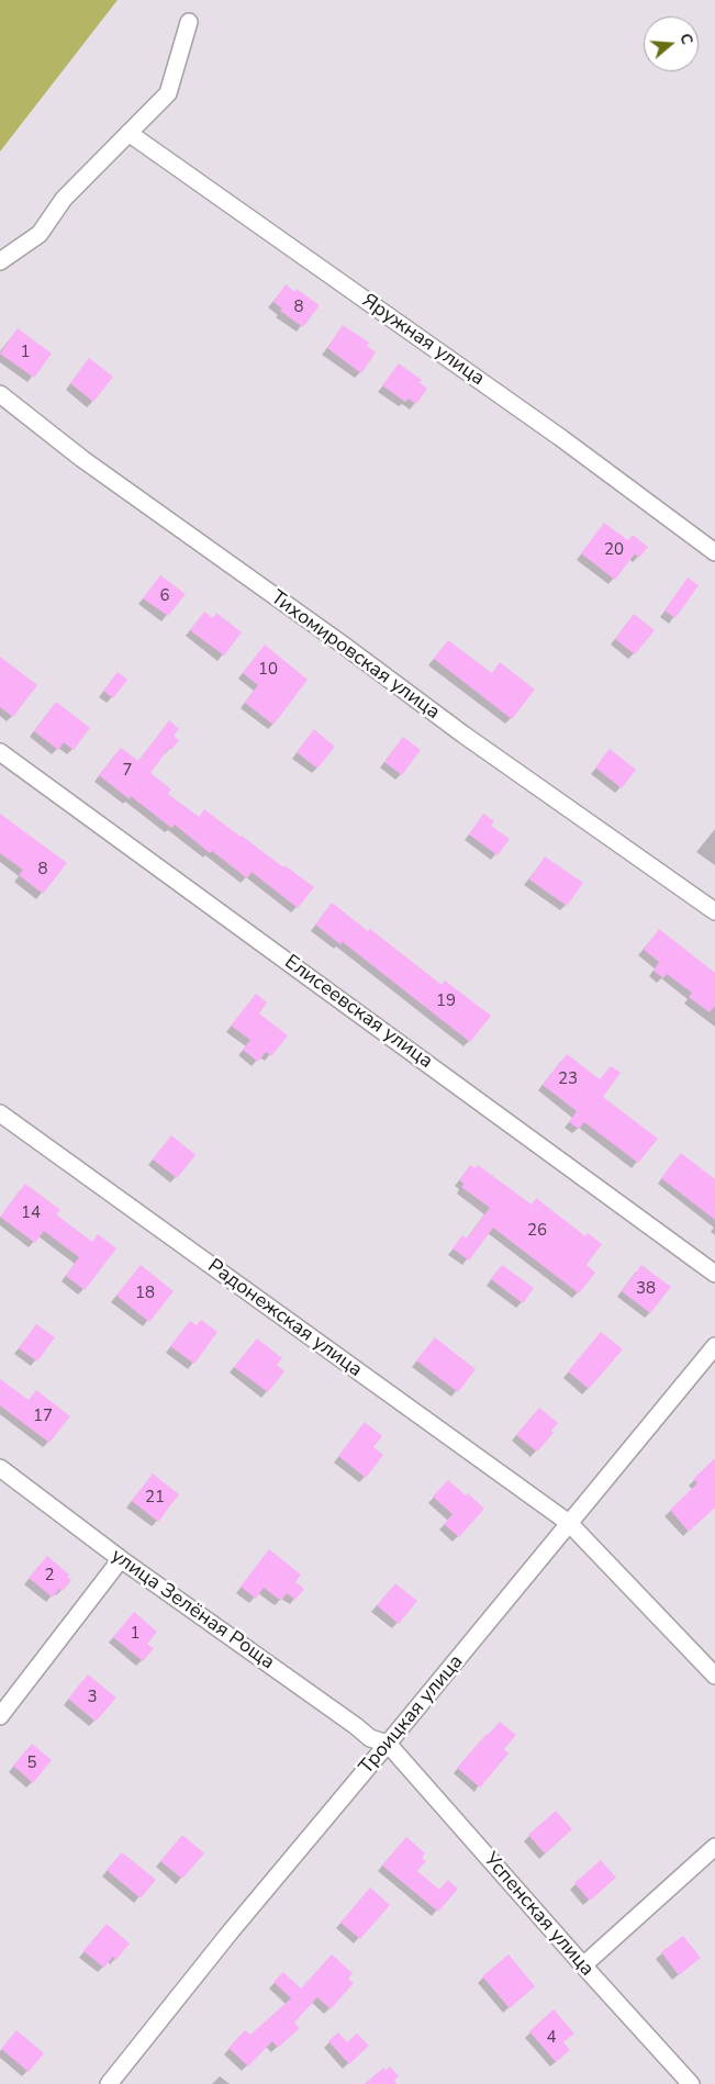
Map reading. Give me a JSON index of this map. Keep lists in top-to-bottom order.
{
  "streets": {
    "street": [
      "Яружная улица",
      "Тихомировская улица",
      "Елисеевская улица",
      "Радонежская улица",
      "улица Зелёная Роща",
      "Троицкая улица",
      "Успенская улица"
    ]
  },
  "crossings": [
    ["Радонежская улица", "Троицкая улица"],
    ["улица Зелёная Роща", "Троицкая улица"],
    ["улица Зелёная Роща", "Успенская улица"],
    ["Троицкая улица", "Успенская улица"]
  ],
  "house_numbers": [
    "8",
    "1",
    "20",
    "6",
    "10",
    "7",
    "8",
    "19",
    "23",
    "14",
    "26",
    "38",
    "18",
    "17",
    "21",
    "2",
    "1",
    "3",
    "5",
    "4"
  ],
  "north": "right"
}
